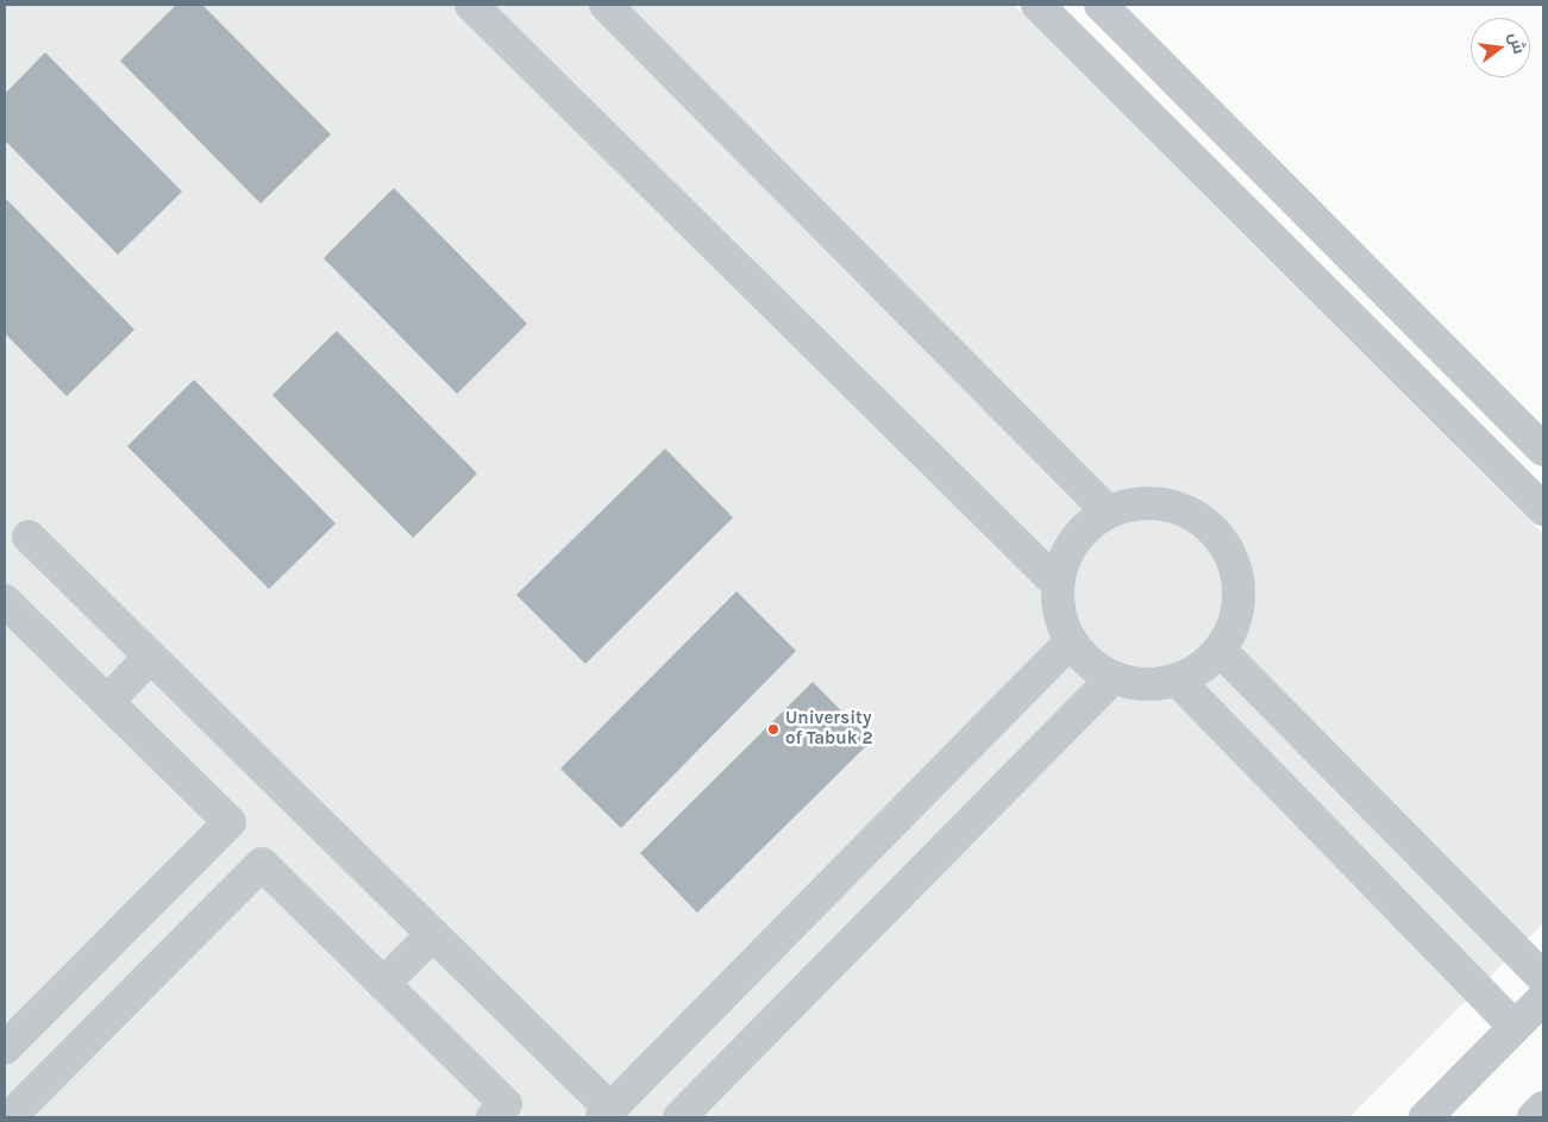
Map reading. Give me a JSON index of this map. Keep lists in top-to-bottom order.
{
  "places": ["University of Tabuk 2"],
  "north": "right"
}
